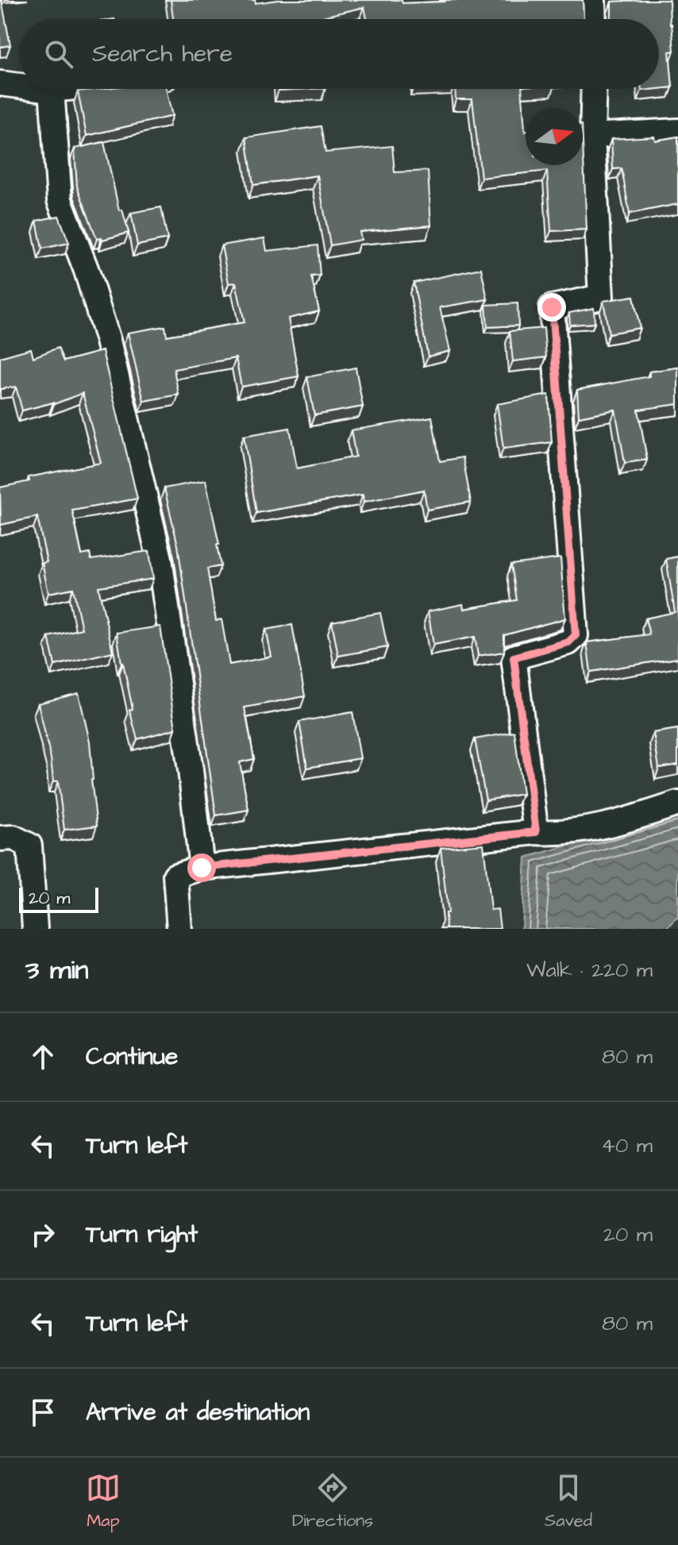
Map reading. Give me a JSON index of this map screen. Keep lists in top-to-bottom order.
{
  "scale_bar": "20 m",
  "north": "right",
  "page": {
    "search": "Search here",
    "scale": "20 m",
    "heading": ["3 min", "Walk · 220 m"],
    "list": [
      ["Continue", "80 m"],
      ["Turn left", "40 m"],
      ["Turn right", "20 m"],
      ["Turn left", "80 m"],
      "Arrive at destination"
    ],
    "nav": ["Map", "Directions", "Saved"]
  }
}
